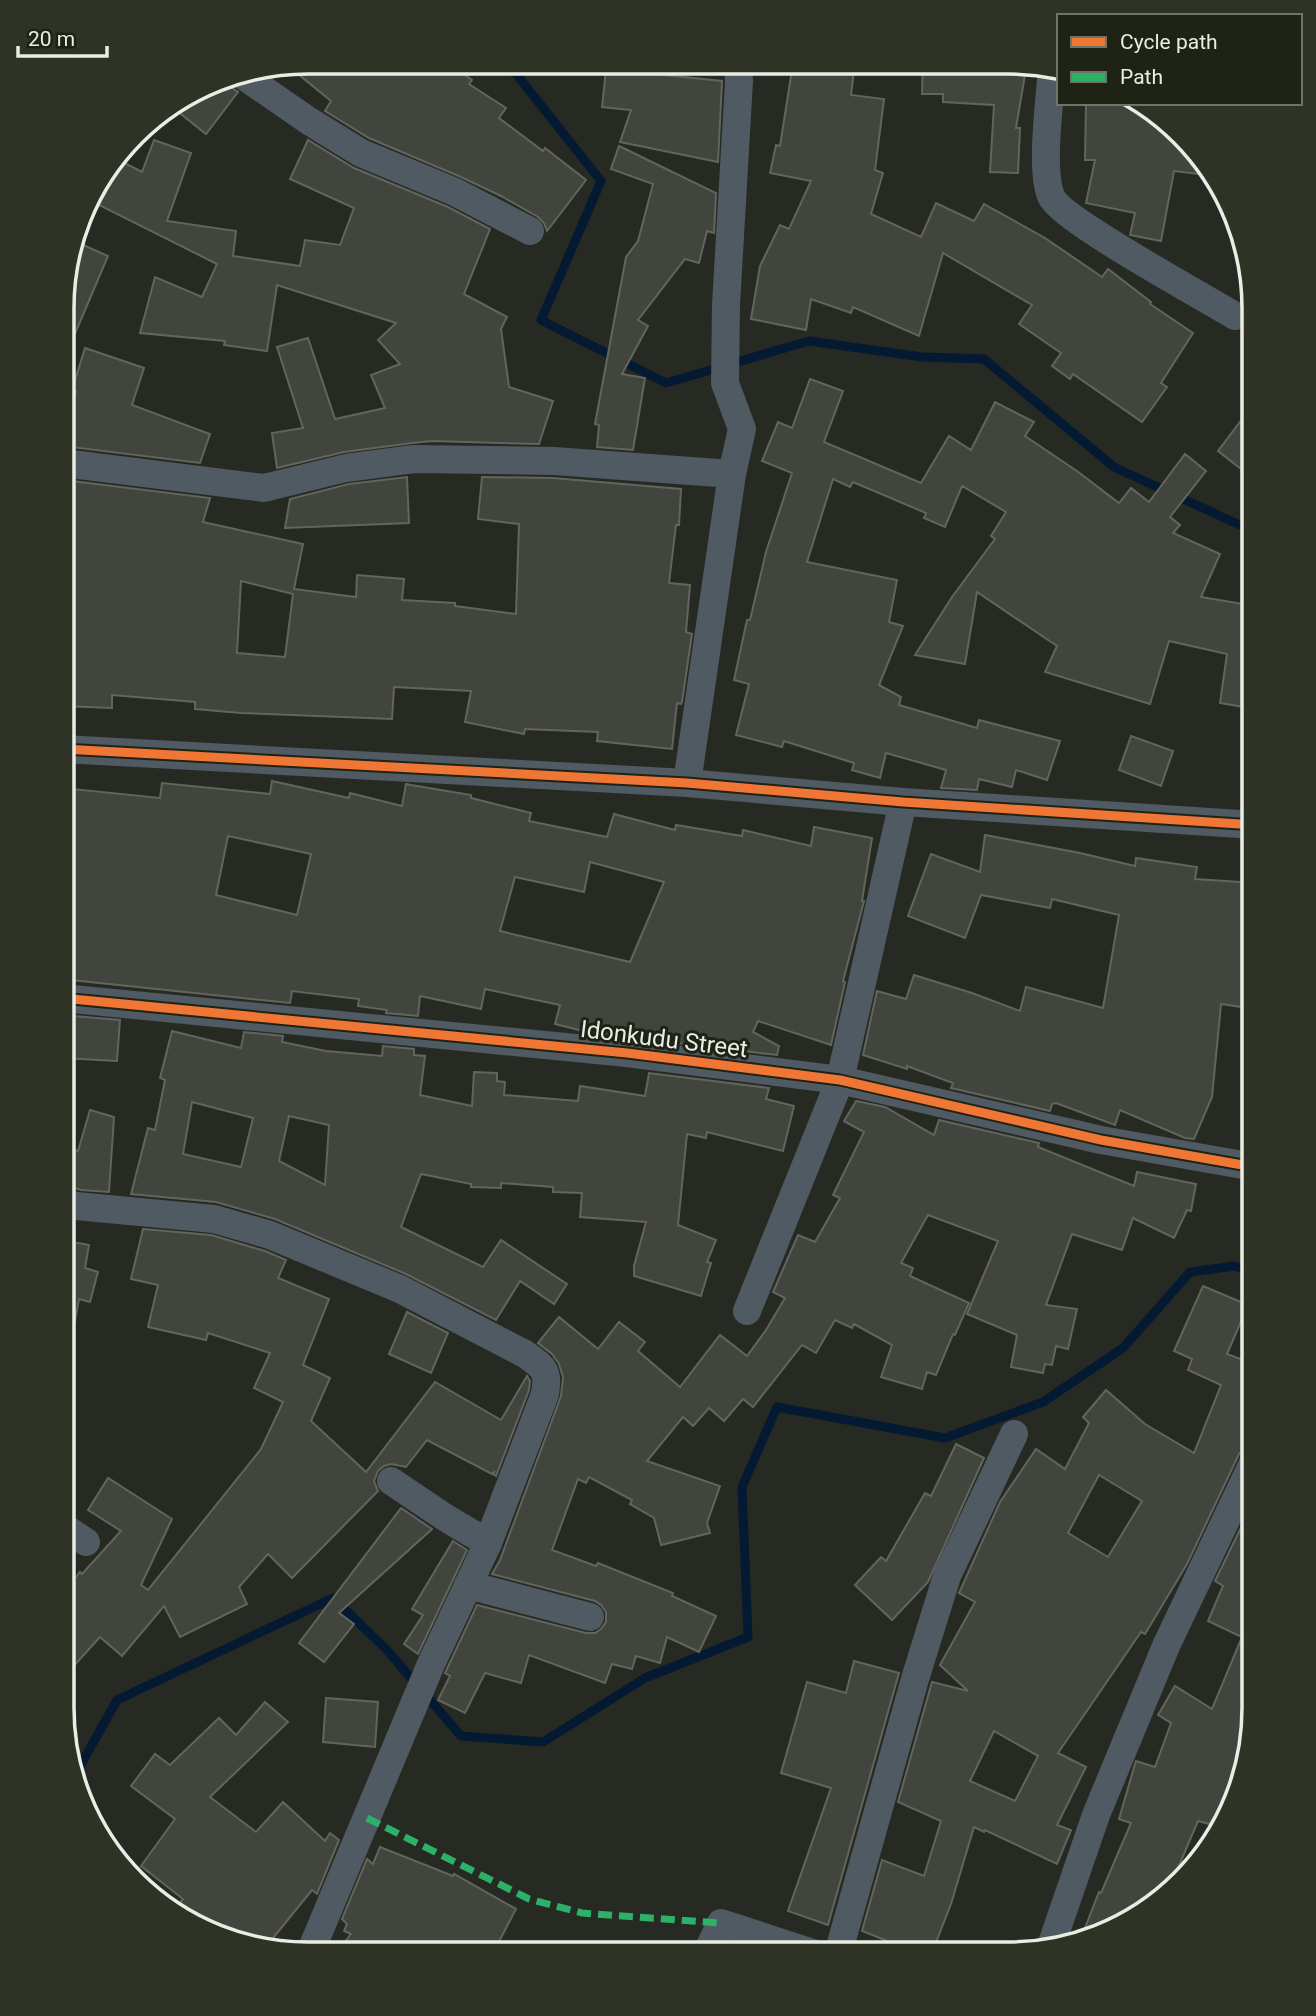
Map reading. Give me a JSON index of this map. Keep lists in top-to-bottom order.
{
  "streets": {
    "street": ["Idonkudu Street"]
  },
  "legend": ["Cycle path", "Path"],
  "scale_bar": "20 m"
}
